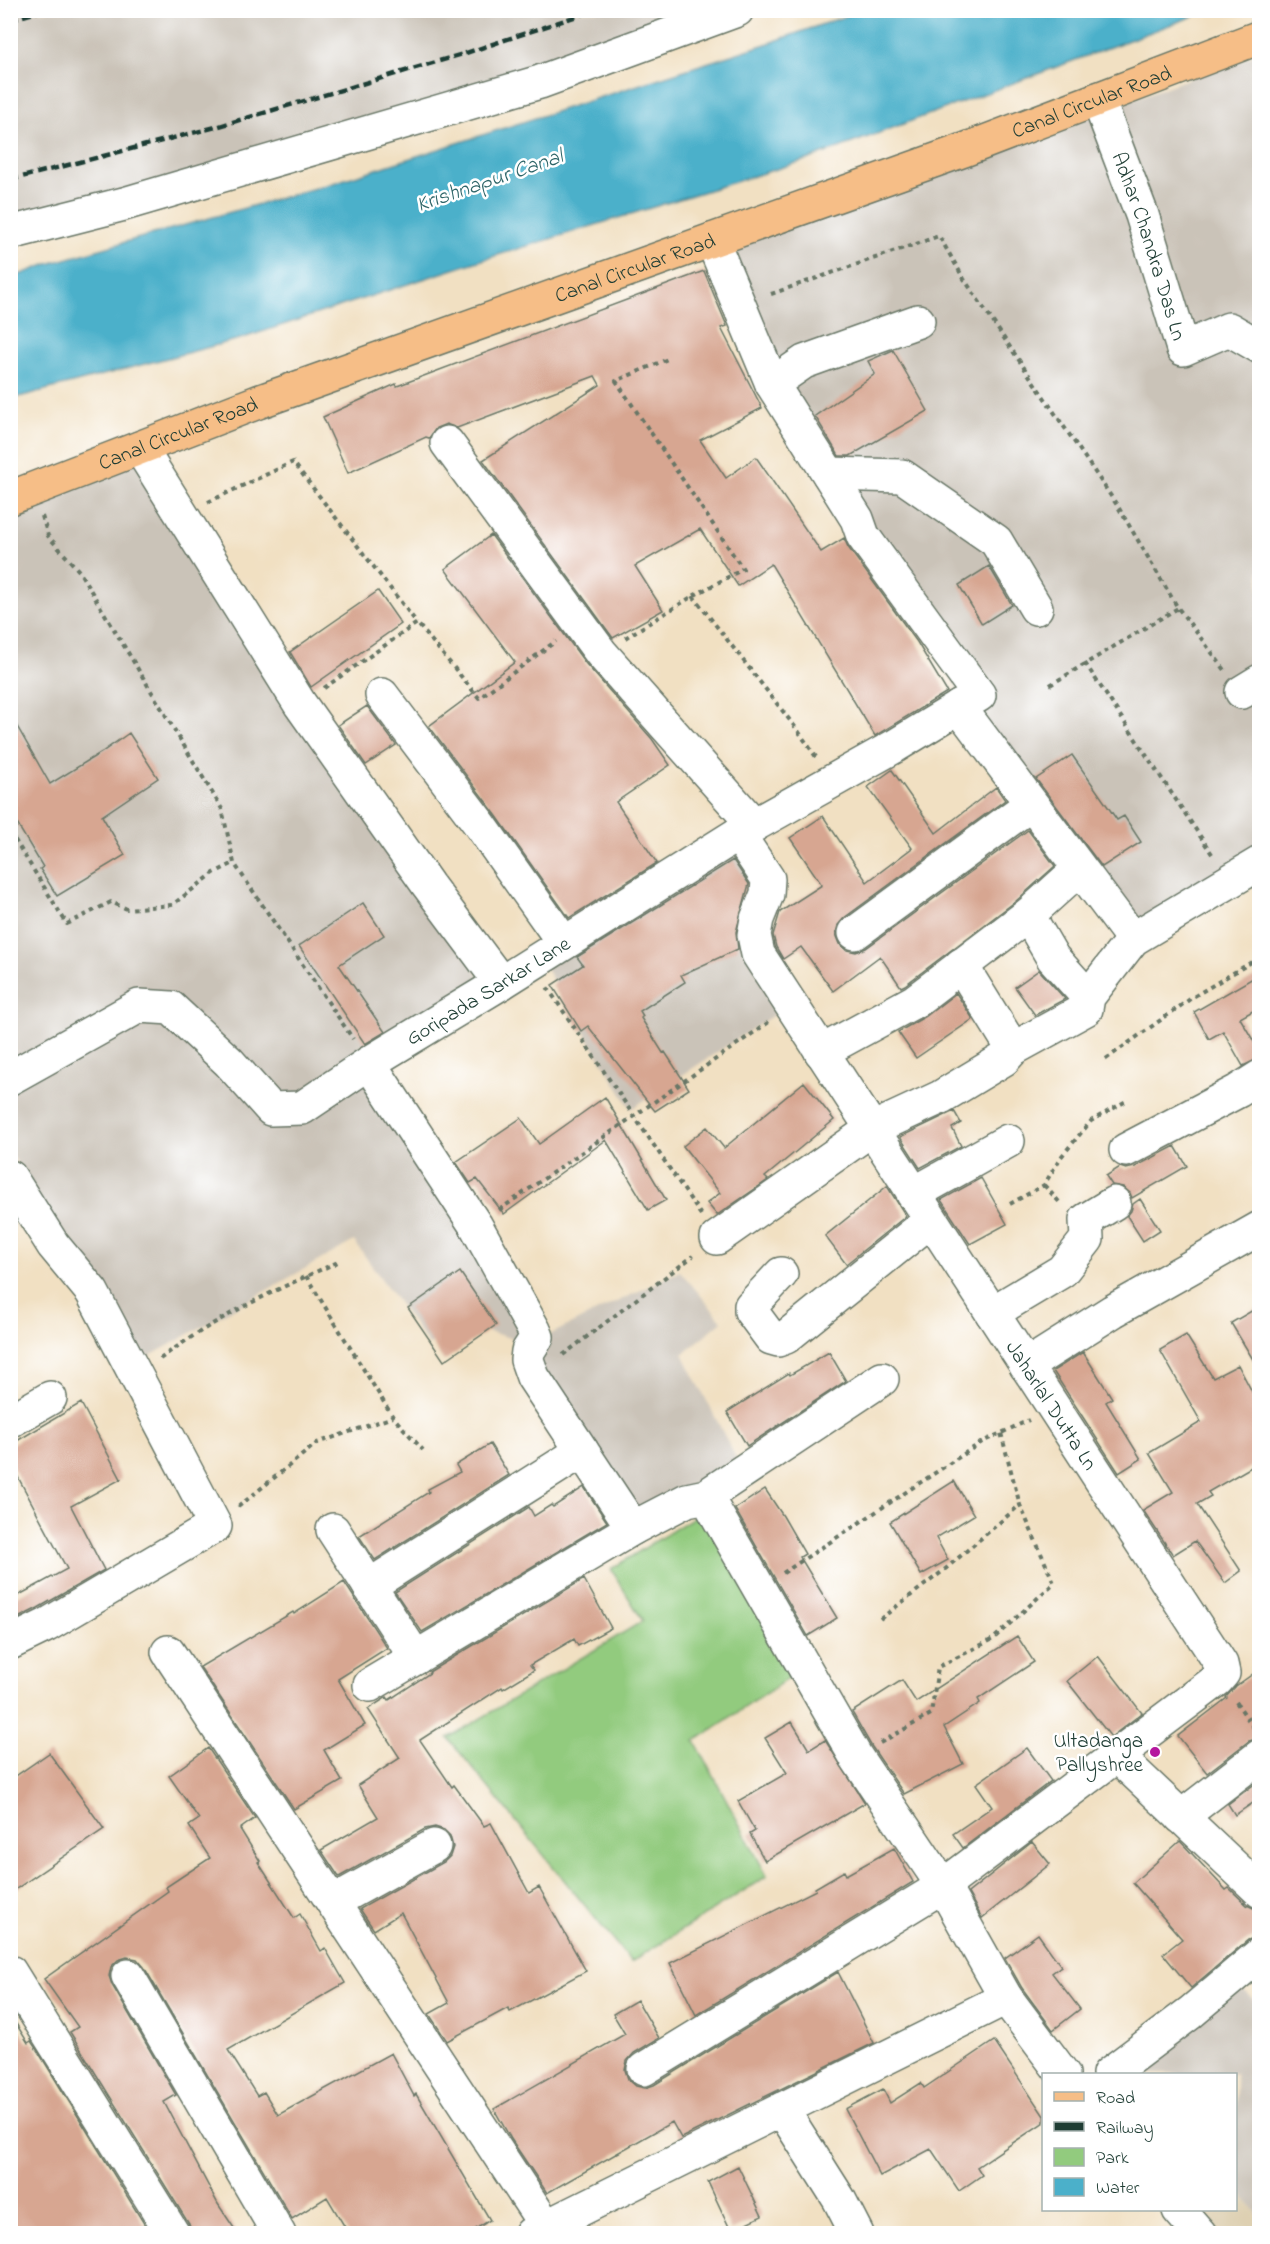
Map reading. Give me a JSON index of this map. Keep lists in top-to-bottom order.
{
  "streets": {
    "main road": ["Canal Circular Road"],
    "street": ["Adhar Chandra Das Ln", "Goripada Sarkar Lane", "Jaharlal Dutta Ln"]
  },
  "crossings": [
    ["Canal Circular Road", "Adhar Chandra Das Ln"],
    ["Goripada Sarkar Lane", "Jaharlal Dutta Ln"]
  ],
  "water": ["Krishnapur Canal"],
  "places": ["Ultadanga Pallyshree"],
  "legend": [
    "Road",
    "Railway",
    "Park",
    "Water"
  ]
}
